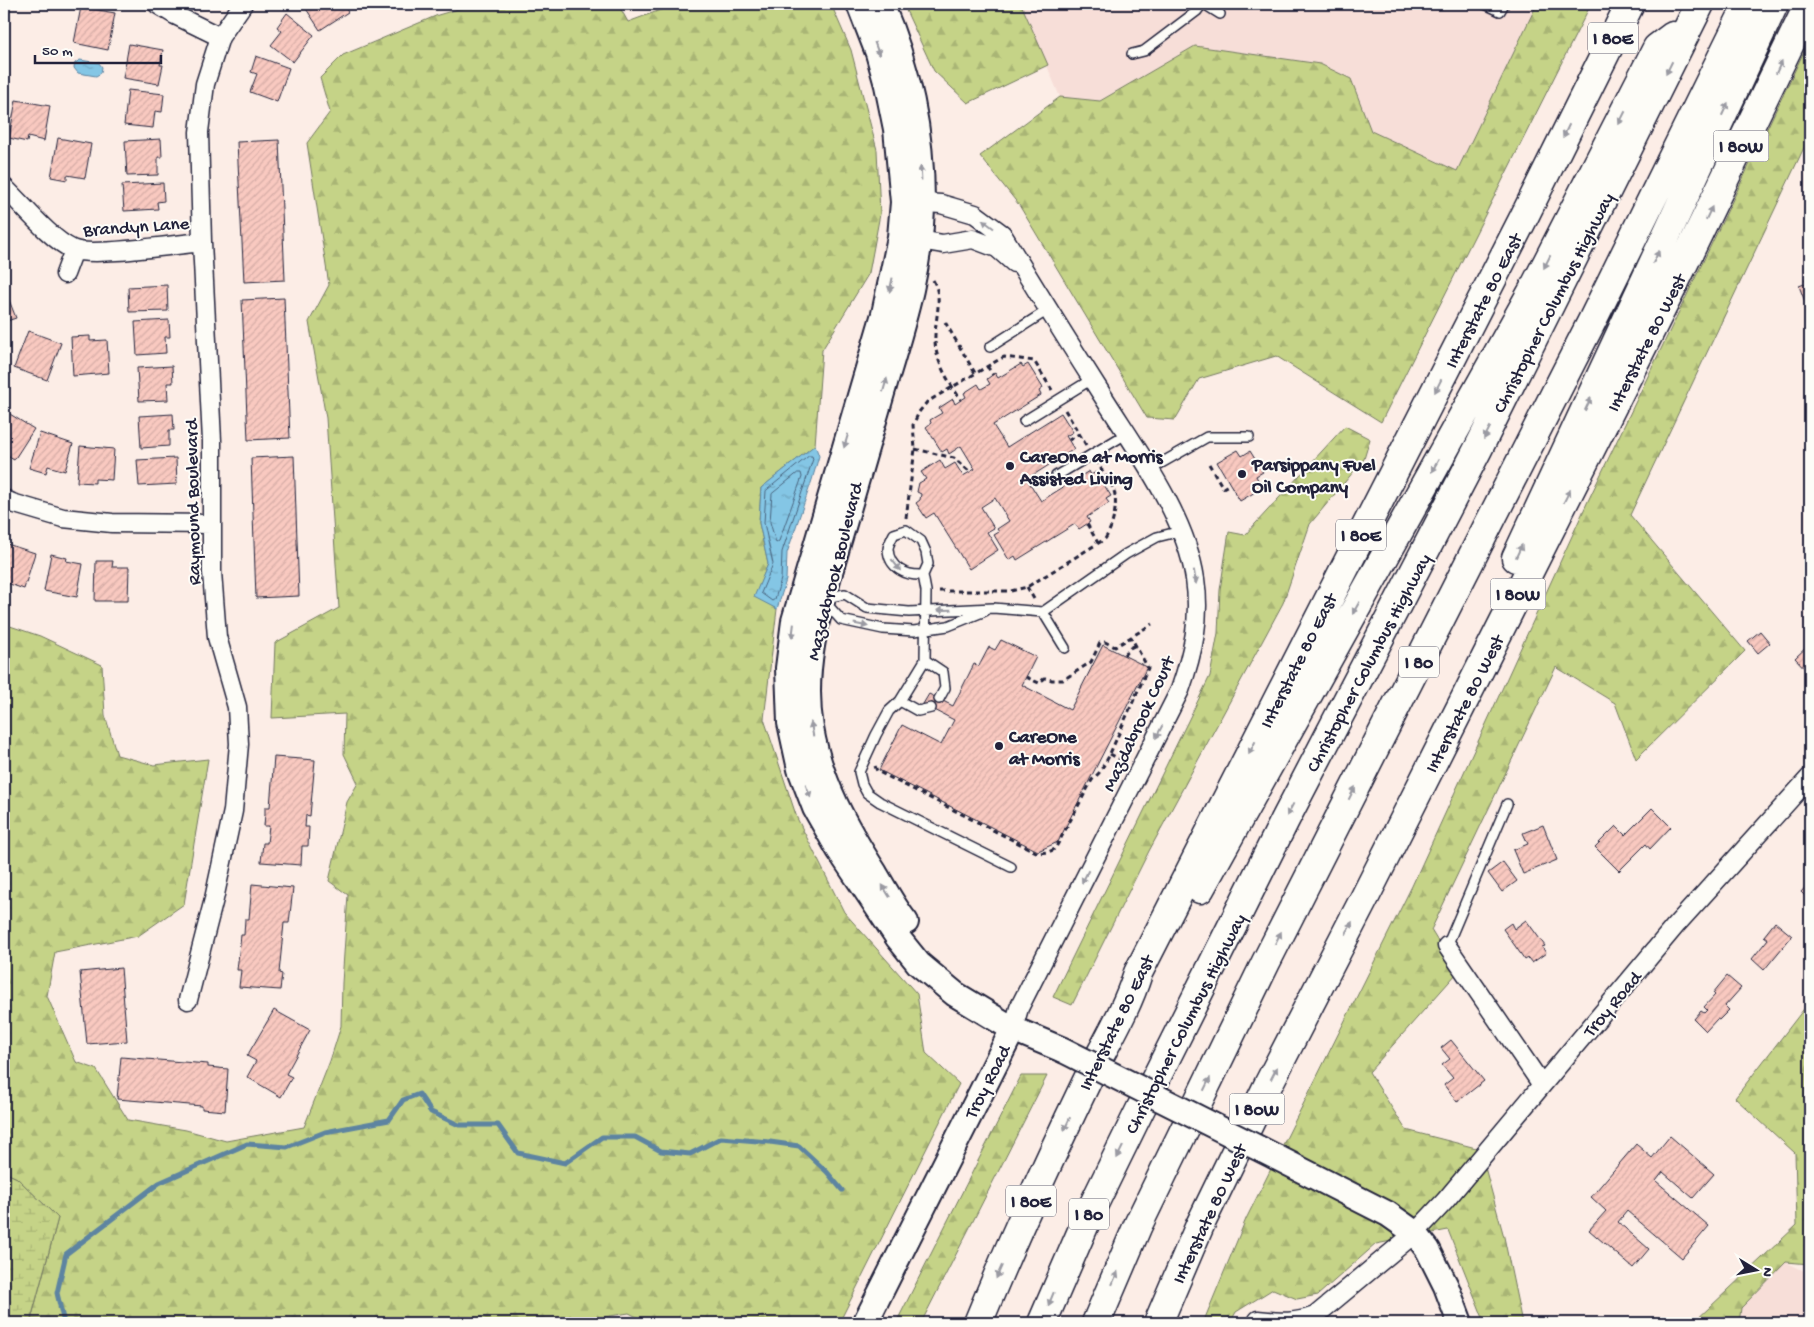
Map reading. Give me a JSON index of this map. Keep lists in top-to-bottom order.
{
  "streets": {
    "highway": [
      "I 80E",
      "I 80W",
      "Interstate 80 East",
      "Christopher Columbus Highway",
      "Interstate 80 West",
      "I 80"
    ],
    "street": [
      "Brandyn Lane",
      "Raymound Boulevard",
      "Mazdabrook Boulevard",
      "Mazdabrook Court",
      "Troy Road"
    ]
  },
  "crossings": [
    ["Brandyn Lane", "Raymound Boulevard"],
    ["Mazdabrook Boulevard", "Mazdabrook Court"],
    ["Mazdabrook Boulevard", "Troy Road"],
    ["Mazdabrook Court", "Troy Road"]
  ],
  "places": ["CareOne at Morris Assisted Living", "Parsippany Fuel Oil Company", "CareOne at Morris"],
  "scale_bar": "50 m",
  "north": "right"
}
